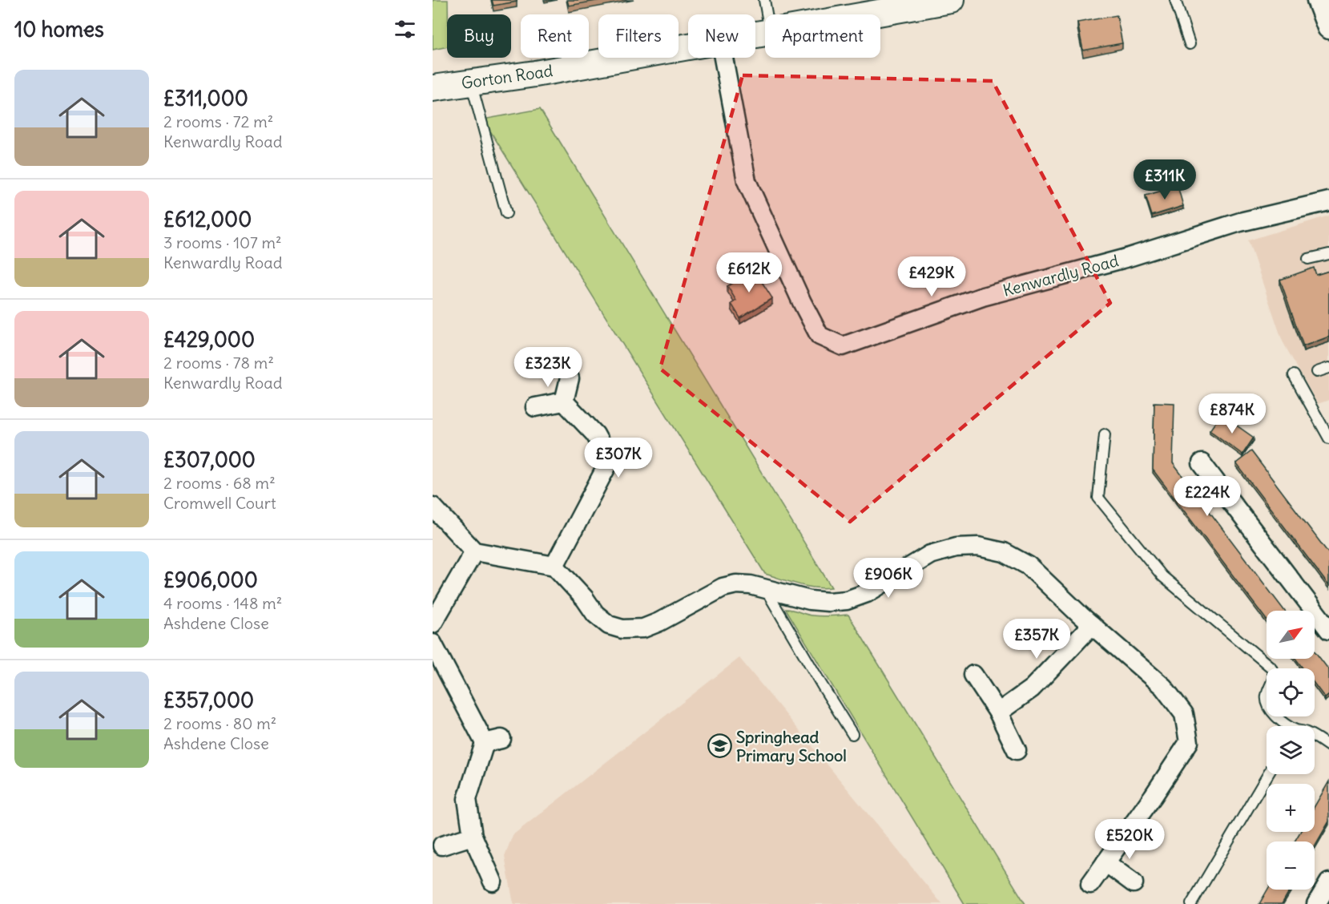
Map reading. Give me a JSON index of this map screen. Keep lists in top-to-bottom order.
{
  "streets": {
    "main road": ["Gorton Road"],
    "street": ["Kenwardly Road"]
  },
  "places": {
    "school or university": ["Springhead Primary School"]
  },
  "north": "top right",
  "page": {
    "heading": "10 homes",
    "chip": [
      "Buy",
      "Rent",
      "Filters",
      "New",
      "Apartment"
    ],
    "list": [
      {
        "name": "£311,000",
        "note": "2 rooms · 72 m² · Kenwardly Road"
      },
      {
        "name": "£612,000",
        "note": "3 rooms · 107 m² · Kenwardly Road"
      },
      {
        "name": "£429,000",
        "note": "2 rooms · 78 m² · Kenwardly Road"
      },
      {
        "name": "£307,000",
        "note": "2 rooms · 68 m² · Cromwell Court"
      },
      {
        "name": "£906,000",
        "note": "4 rooms · 148 m² · Ashdene Close"
      },
      {
        "name": "£357,000",
        "note": "2 rooms · 80 m² · Ashdene Close"
      }
    ],
    "price": [
      "£311K",
      "£612K",
      "£429K",
      "£323K",
      "£874K",
      "£307K",
      "£224K",
      "£906K",
      "£357K",
      "£520K"
    ],
    "map_buttons": ["+", "−"]
  }
}
